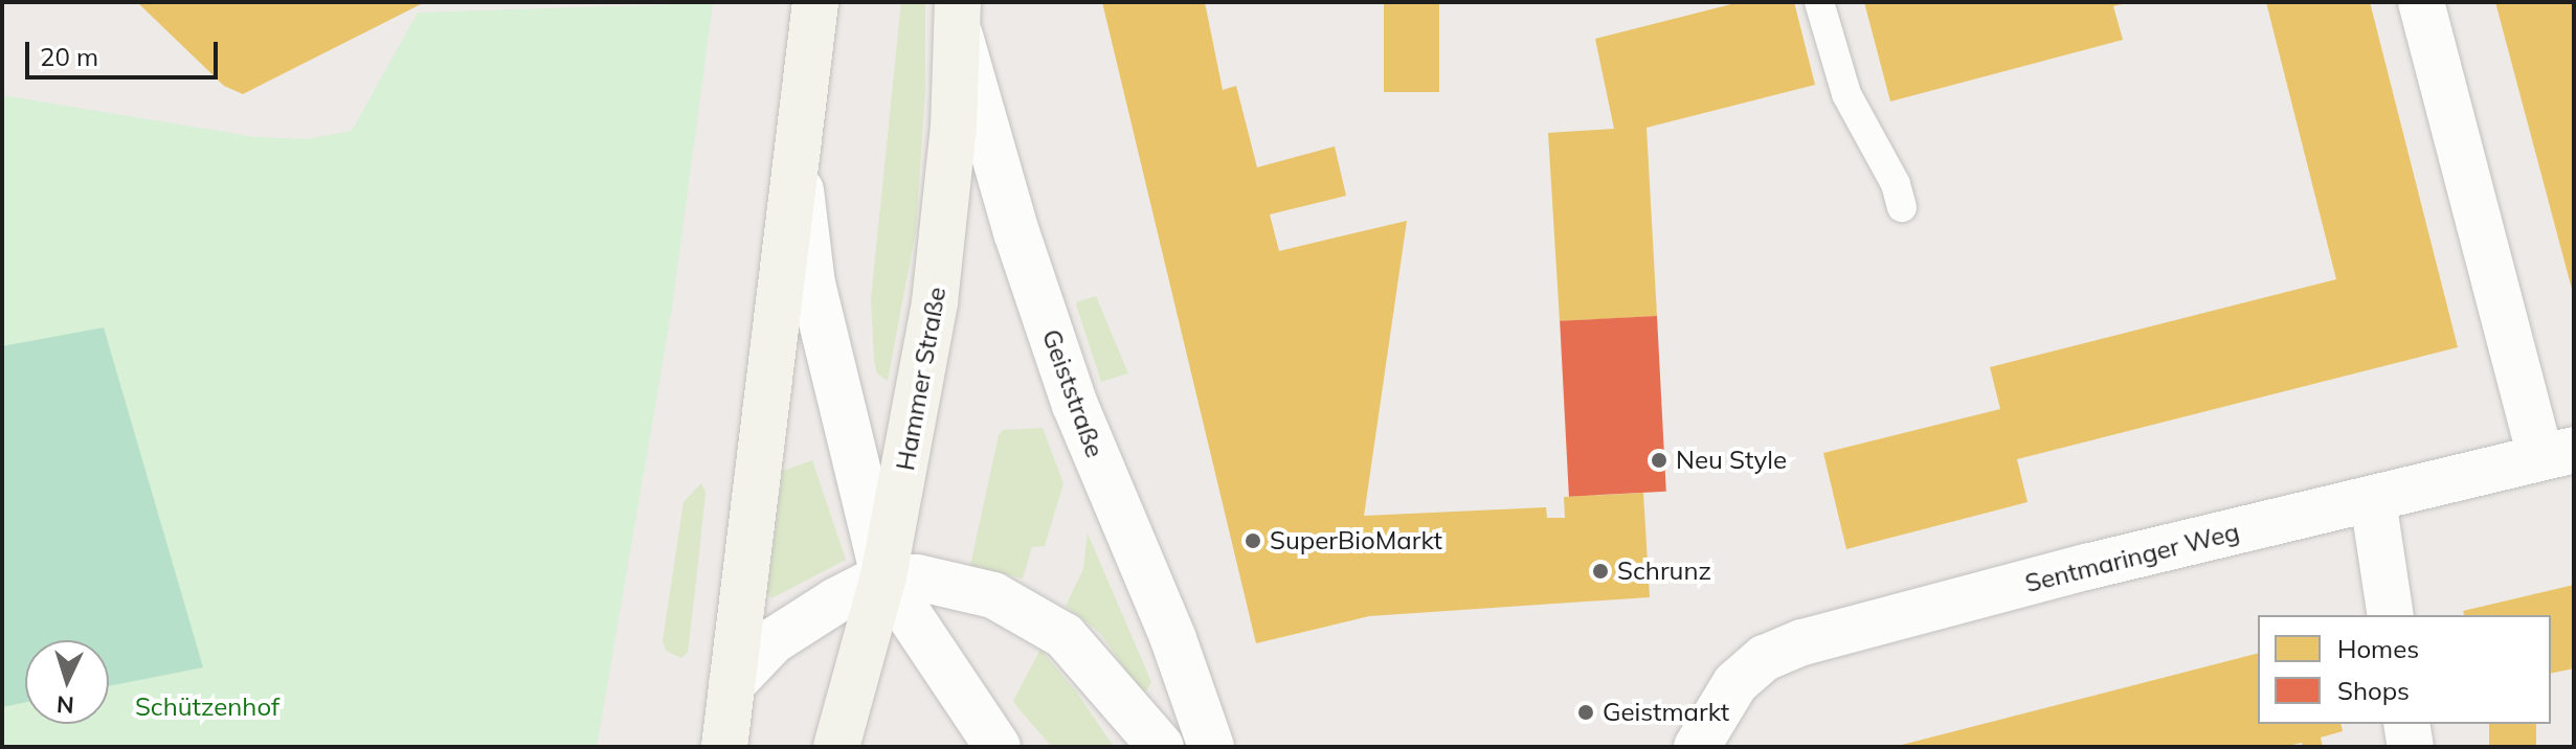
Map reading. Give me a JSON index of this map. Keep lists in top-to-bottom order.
{
  "streets": {
    "main road": ["Hammer Straße"],
    "street": ["Geiststraße", "Sentmaringer Weg"]
  },
  "crossings": [
    ["Hammer Straße", "Geiststraße"]
  ],
  "parks": ["Schützenhof"],
  "places": [
    "Neu Style",
    "SuperBioMarkt",
    "Schrunz",
    "Geistmarkt"
  ],
  "legend": ["Homes", "Shops"],
  "scale_bar": "20 m",
  "north": "bottom"
}
